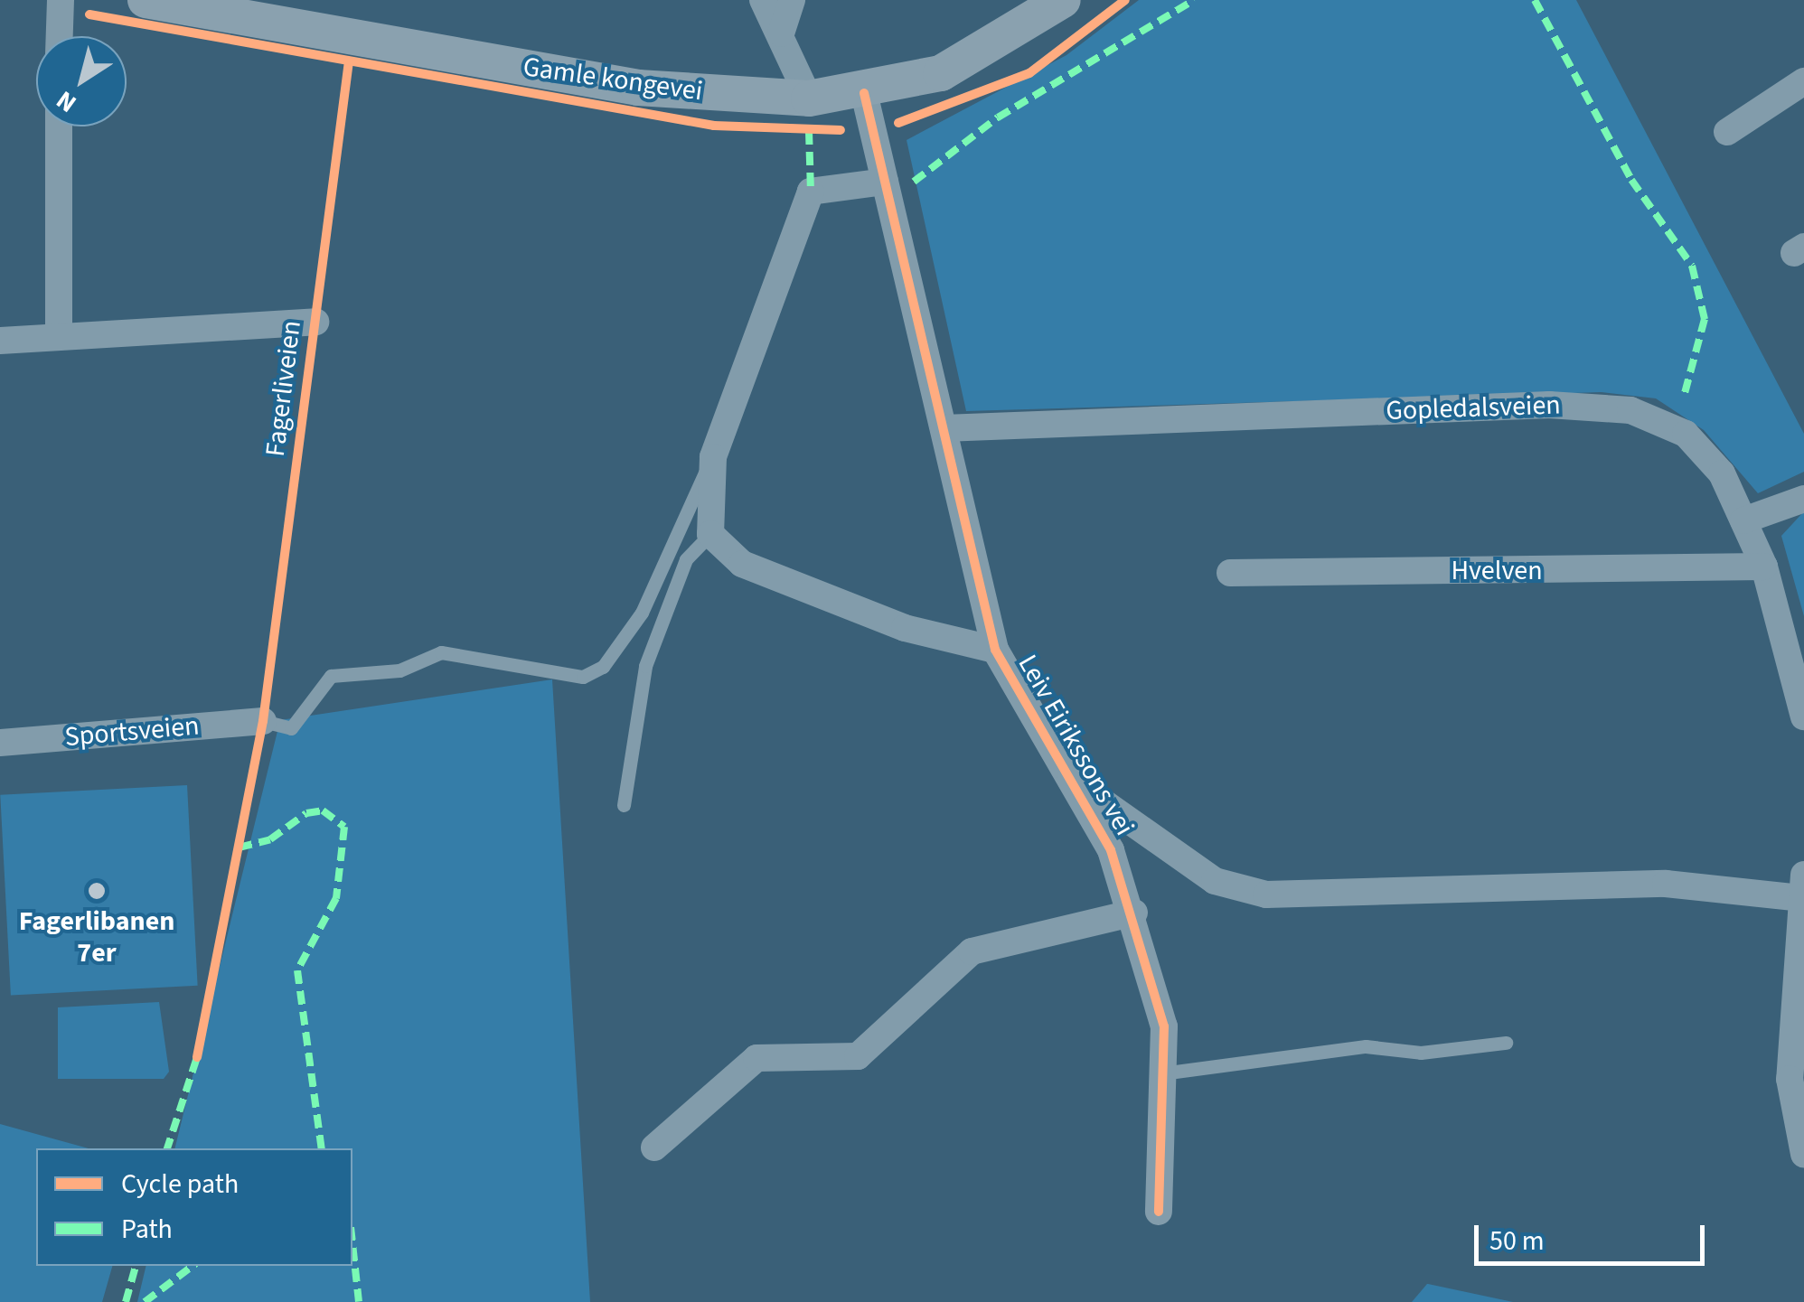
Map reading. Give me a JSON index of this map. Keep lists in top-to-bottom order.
{
  "streets": {
    "street": [
      "Gamle kongevei",
      "Fagerliveien",
      "Gopledalsveien",
      "Hvelven",
      "Sportsveien",
      "Leiv Eirikssons vei"
    ]
  },
  "crossings": [
    ["Gamle kongevei", "Leiv Eirikssons vei"],
    ["Gopledalsveien", "Hvelven"],
    ["Gopledalsveien", "Leiv Eirikssons vei"]
  ],
  "places": ["Fagerlibanen 7er"],
  "legend": ["Cycle path", "Path"],
  "scale_bar": "50 m",
  "north": "bottom left"
}
